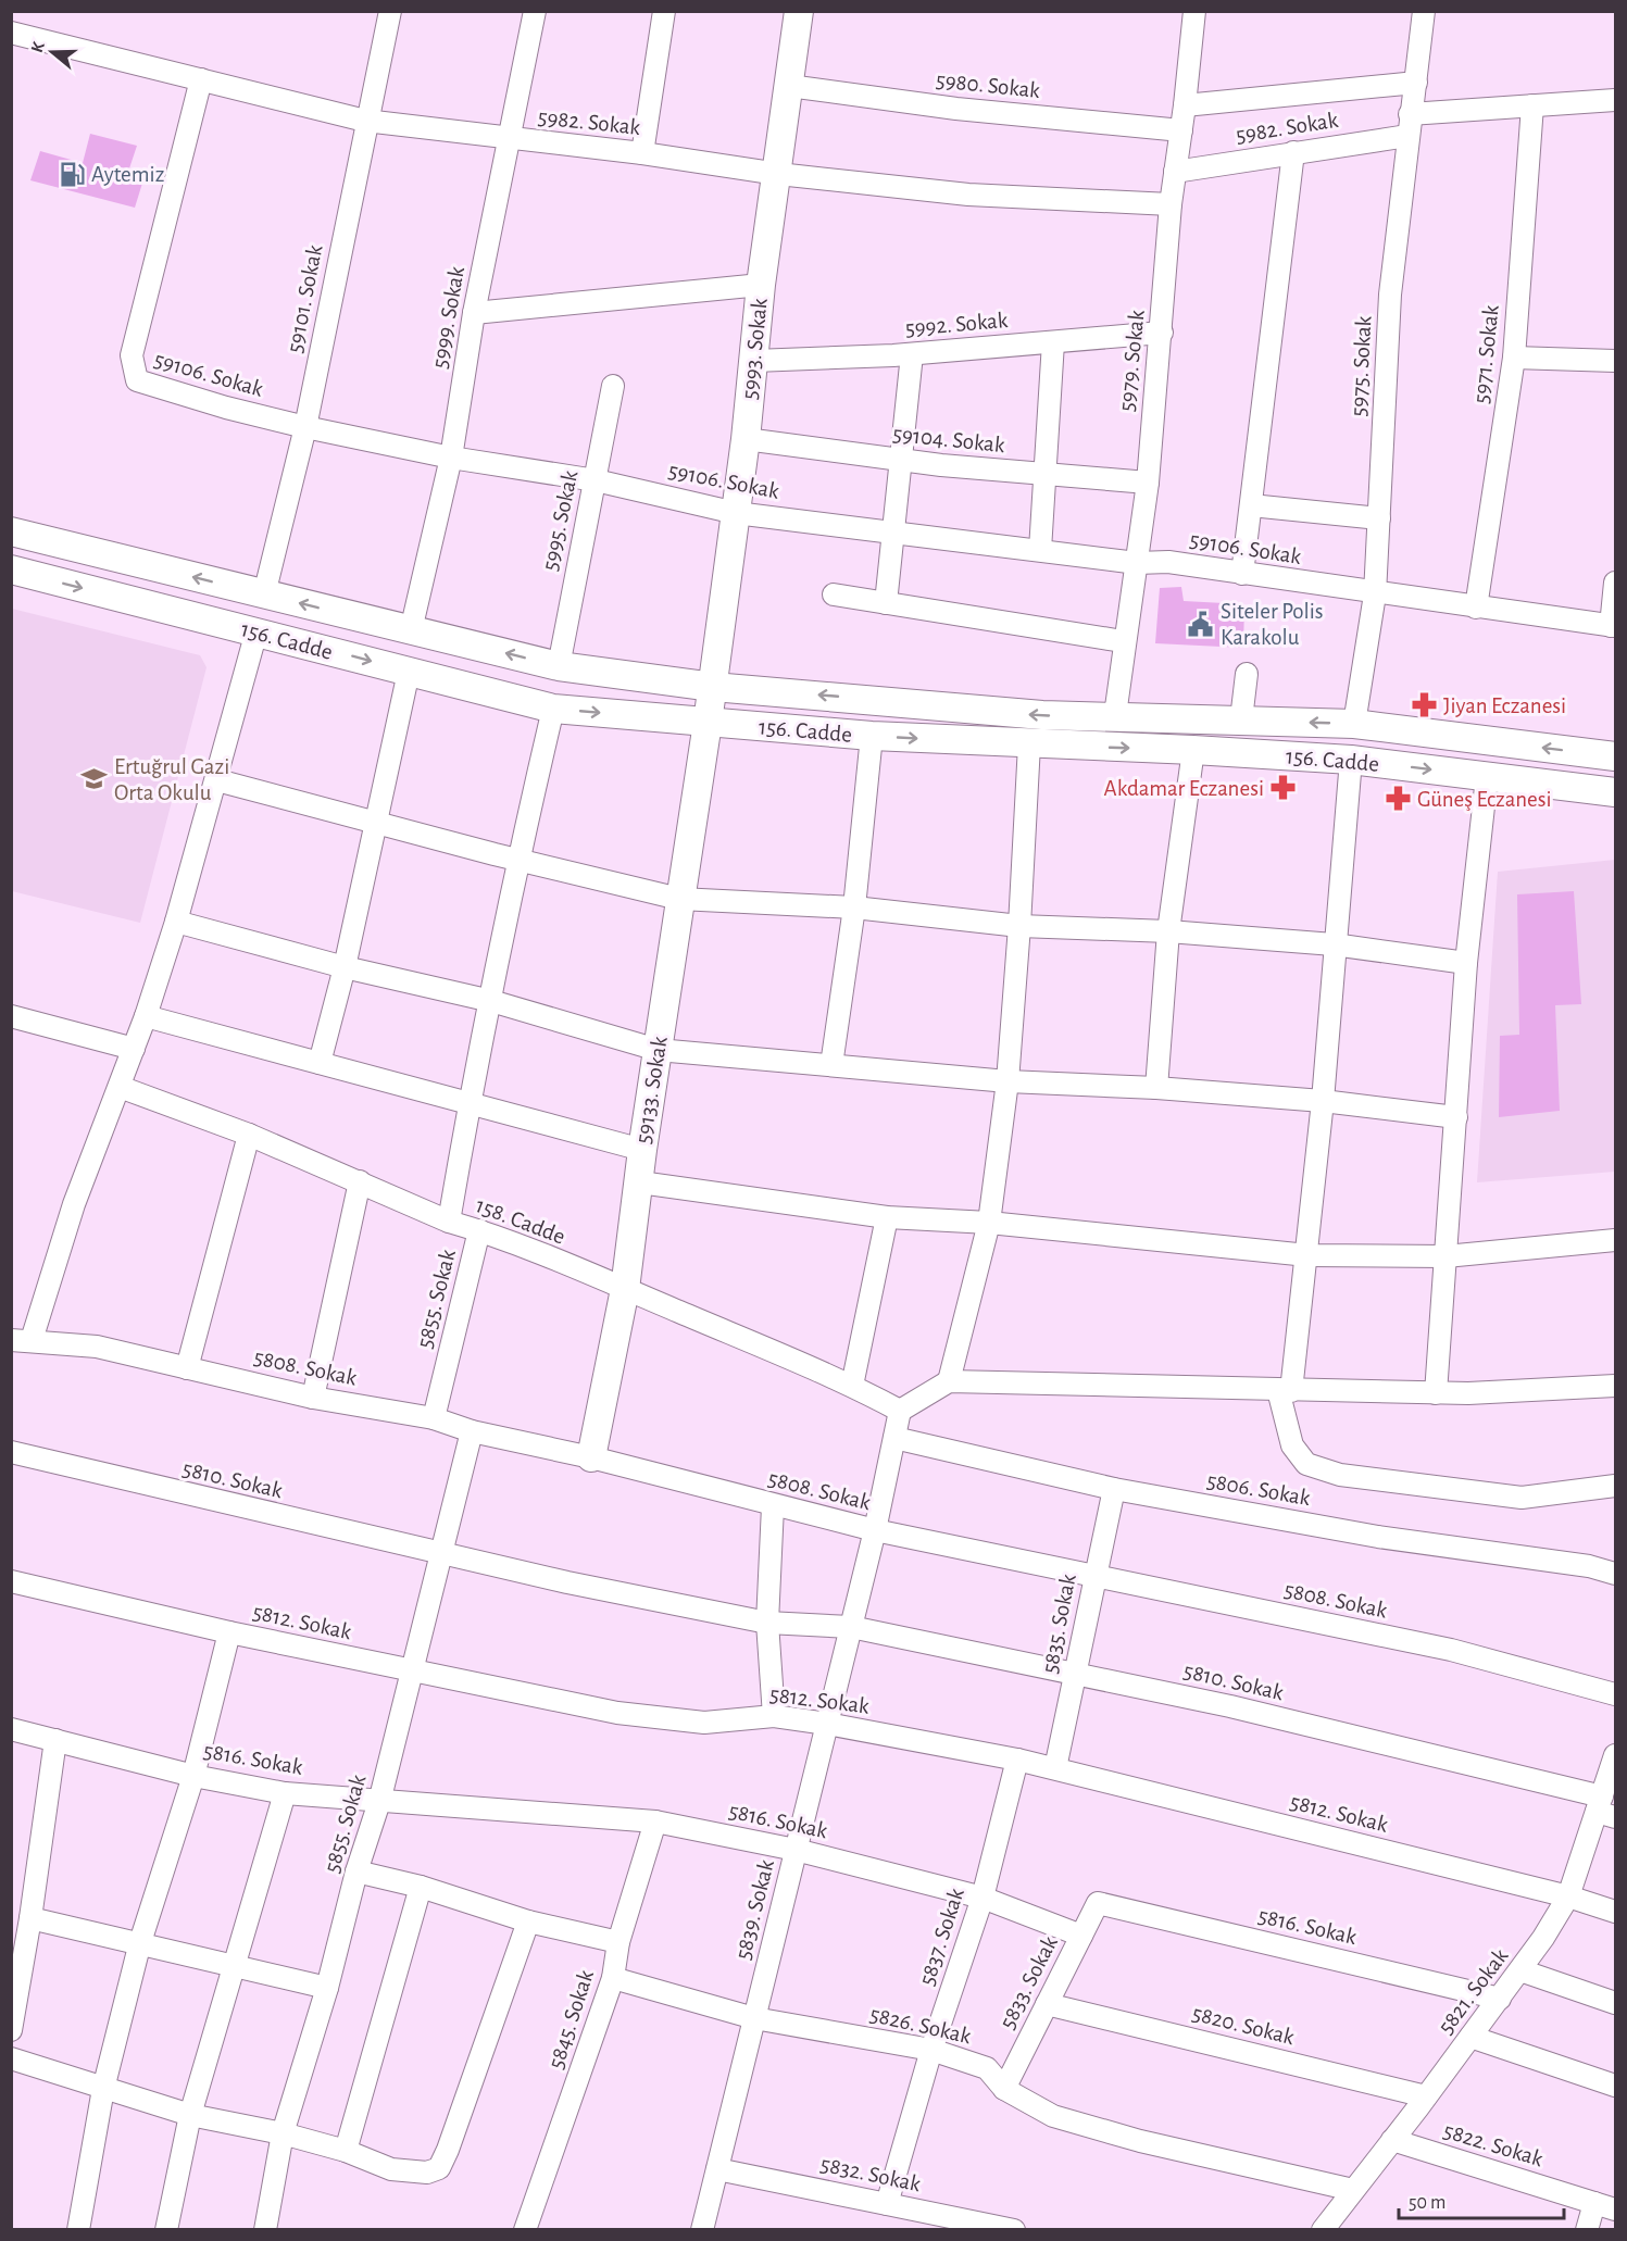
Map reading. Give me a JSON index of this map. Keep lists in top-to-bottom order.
{
  "streets": {
    "street": [
      "5980. Sokak",
      "5982. Sokak",
      "59101. Sokak",
      "5999. Sokak",
      "5992. Sokak",
      "5993. Sokak",
      "5971. Sokak",
      "5979. Sokak",
      "5975. Sokak",
      "59106. Sokak",
      "59104. Sokak",
      "5995. Sokak",
      "156. Cadde",
      "59133. Sokak",
      "158. Cadde",
      "5855. Sokak",
      "5808. Sokak",
      "5810. Sokak",
      "5806. Sokak",
      "5812. Sokak",
      "5835. Sokak",
      "5816. Sokak",
      "5839. Sokak",
      "5837. Sokak",
      "5833. Sokak",
      "5821. Sokak",
      "5845. Sokak",
      "5826. Sokak",
      "5820. Sokak",
      "5822. Sokak",
      "5832. Sokak"
    ]
  },
  "crossings": [
    ["5980. Sokak", "5993. Sokak"],
    ["5980. Sokak", "5979. Sokak"],
    ["5982. Sokak", "59101. Sokak"],
    ["5982. Sokak", "5999. Sokak"],
    ["5982. Sokak", "5993. Sokak"],
    ["5982. Sokak", "5971. Sokak"],
    ["5982. Sokak", "5979. Sokak"],
    ["5982. Sokak", "5975. Sokak"],
    ["5982. Sokak", "59106. Sokak"],
    ["59101. Sokak", "59106. Sokak"],
    ["59101. Sokak", "156. Cadde"],
    ["5999. Sokak", "59106. Sokak"],
    ["5999. Sokak", "156. Cadde"],
    ["5992. Sokak", "5993. Sokak"],
    ["5992. Sokak", "5979. Sokak"],
    ["5993. Sokak", "59106. Sokak"],
    ["5993. Sokak", "59104. Sokak"],
    ["5993. Sokak", "156. Cadde"],
    ["5993. Sokak", "59133. Sokak"],
    ["5971. Sokak", "59106. Sokak"],
    ["5979. Sokak", "59106. Sokak"],
    ["5979. Sokak", "59104. Sokak"],
    ["5979. Sokak", "156. Cadde"],
    ["5975. Sokak", "59106. Sokak"],
    ["5975. Sokak", "156. Cadde"],
    ["59106. Sokak", "5995. Sokak"],
    ["5995. Sokak", "156. Cadde"],
    ["156. Cadde", "59133. Sokak"],
    ["59133. Sokak", "158. Cadde"],
    ["59133. Sokak", "5808. Sokak"],
    ["158. Cadde", "5855. Sokak"],
    ["158. Cadde", "5839. Sokak"],
    ["5855. Sokak", "5808. Sokak"],
    ["5855. Sokak", "5810. Sokak"],
    ["5855. Sokak", "5812. Sokak"],
    ["5855. Sokak", "5816. Sokak"],
    ["5808. Sokak", "5835. Sokak"],
    ["5808. Sokak", "5839. Sokak"],
    ["5810. Sokak", "5835. Sokak"],
    ["5810. Sokak", "5839. Sokak"],
    ["5810. Sokak", "5821. Sokak"],
    ["5806. Sokak", "5835. Sokak"],
    ["5806. Sokak", "5839. Sokak"],
    ["5812. Sokak", "5835. Sokak"],
    ["5812. Sokak", "5839. Sokak"],
    ["5812. Sokak", "5837. Sokak"],
    ["5812. Sokak", "5821. Sokak"],
    ["5816. Sokak", "5839. Sokak"],
    ["5816. Sokak", "5837. Sokak"],
    ["5816. Sokak", "5833. Sokak"],
    ["5816. Sokak", "5821. Sokak"],
    ["5816. Sokak", "5845. Sokak"],
    ["5839. Sokak", "5826. Sokak"],
    ["5839. Sokak", "5832. Sokak"],
    ["5837. Sokak", "5826. Sokak"],
    ["5837. Sokak", "5832. Sokak"],
    ["5833. Sokak", "5826. Sokak"],
    ["5833. Sokak", "5820. Sokak"],
    ["5821. Sokak", "5826. Sokak"],
    ["5821. Sokak", "5820. Sokak"],
    ["5821. Sokak", "5822. Sokak"],
    ["5845. Sokak", "5826. Sokak"]
  ],
  "places": {
    "fuel station": ["Aytemiz"],
    "public building": ["Siteler Polis Karakolu"],
    "pharmacy": ["Jiyan Eczanesi", "Akdamar Eczanesi", "Güneş Eczanesi"],
    "school or university": ["Ertuğrul Gazi Orta Okulu"]
  },
  "scale_bar": "50 m",
  "north": "left"
}
